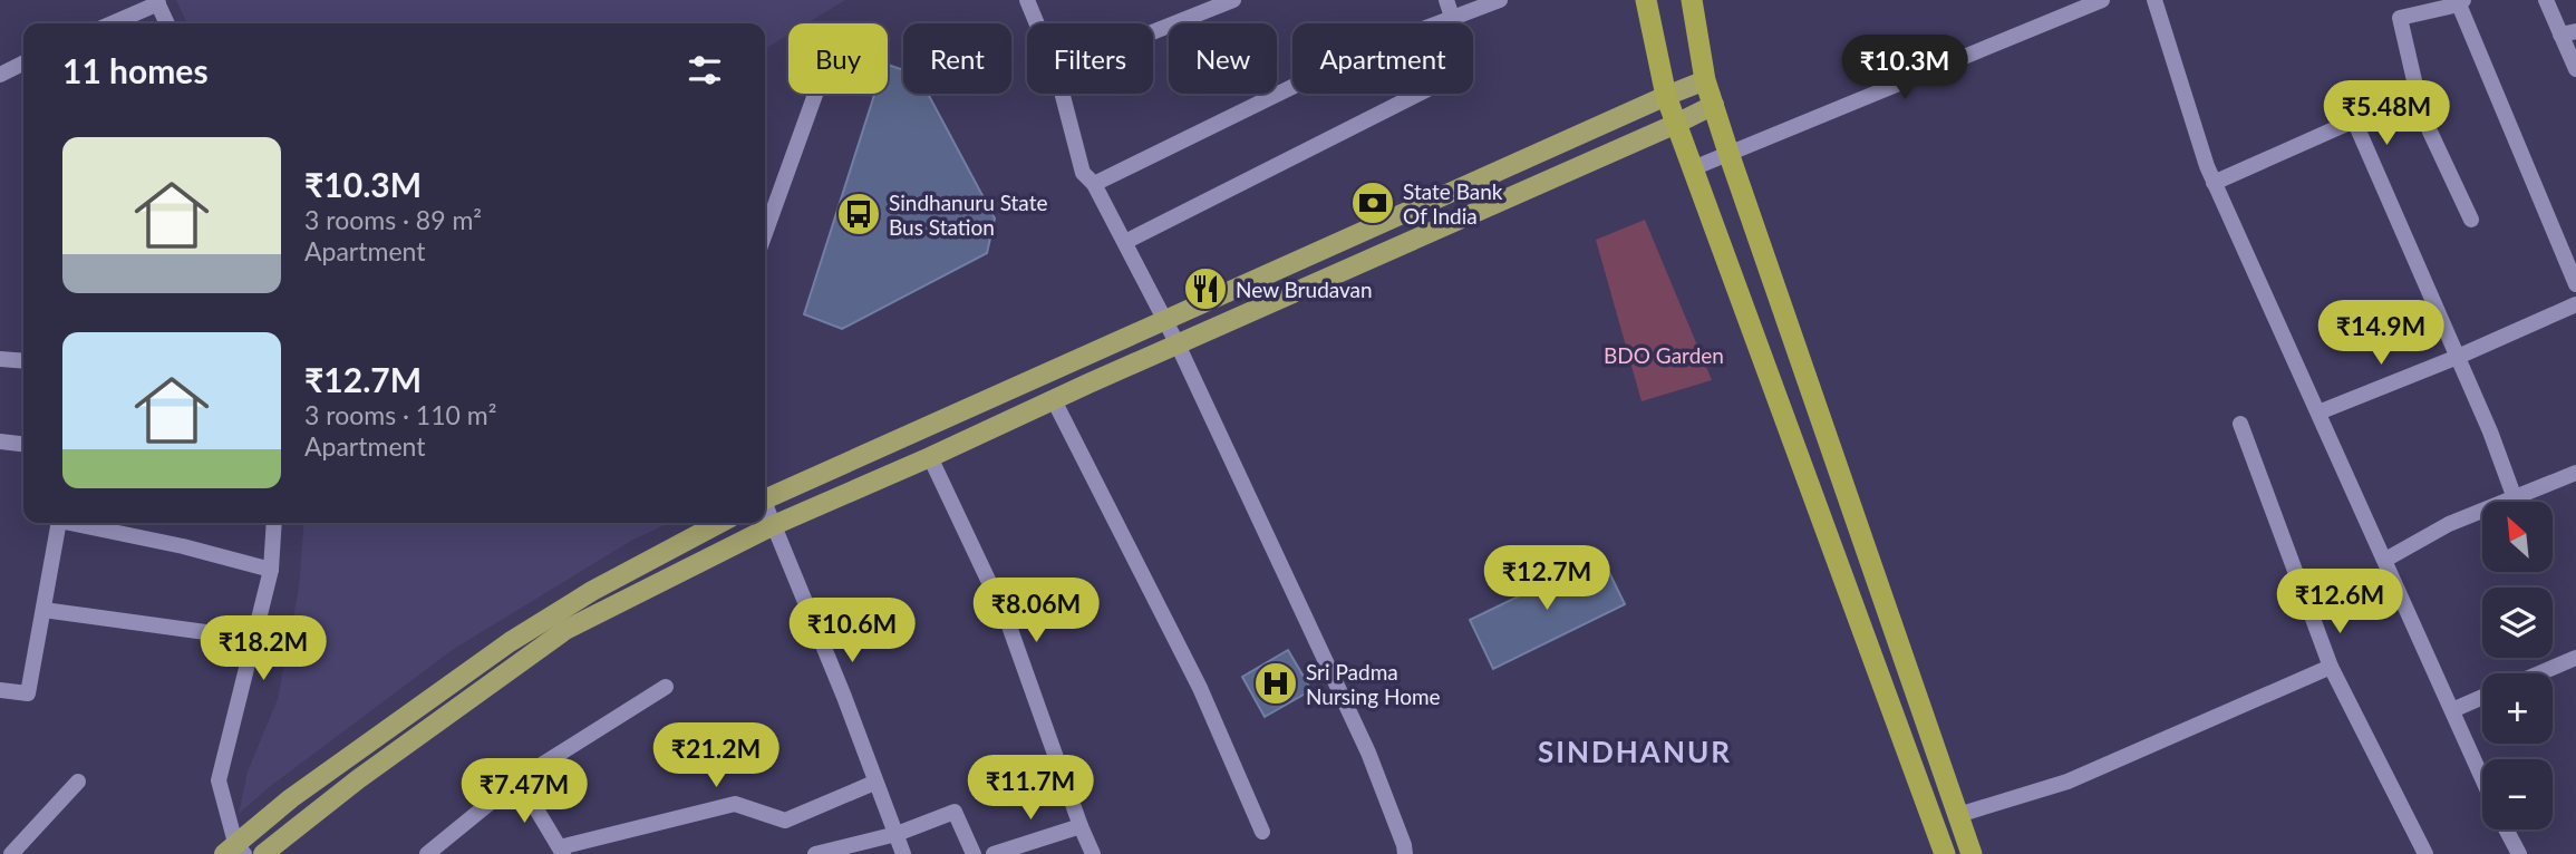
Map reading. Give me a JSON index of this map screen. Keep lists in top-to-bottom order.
{
  "districts": ["SINDHANUR"],
  "parks": ["BDO Garden"],
  "places": {
    "bank": ["State Bank Of India"],
    "bus stop": ["Sindhanuru State Bus Station"],
    "restaurant": ["New Brudavan"],
    "hospital": ["Sri Padma Nursing Home"]
  },
  "north": "top left",
  "page": {
    "chip": [
      "Buy",
      "Rent",
      "Filters",
      "New",
      "Apartment"
    ],
    "heading": "11 homes",
    "price": [
      "₹10.3M",
      "₹5.48M",
      "₹14.9M",
      "₹12.7M",
      "₹12.6M",
      "₹8.06M",
      "₹10.6M",
      "₹18.2M",
      "₹21.2M",
      "₹11.7M",
      "₹7.47M"
    ],
    "list": [
      {
        "name": "₹10.3M",
        "note": "3 rooms · 89 m² · Apartment"
      },
      {
        "name": "₹12.7M",
        "note": "3 rooms · 110 m² · Apartment"
      }
    ],
    "map_buttons": ["+", "−"]
  }
}
